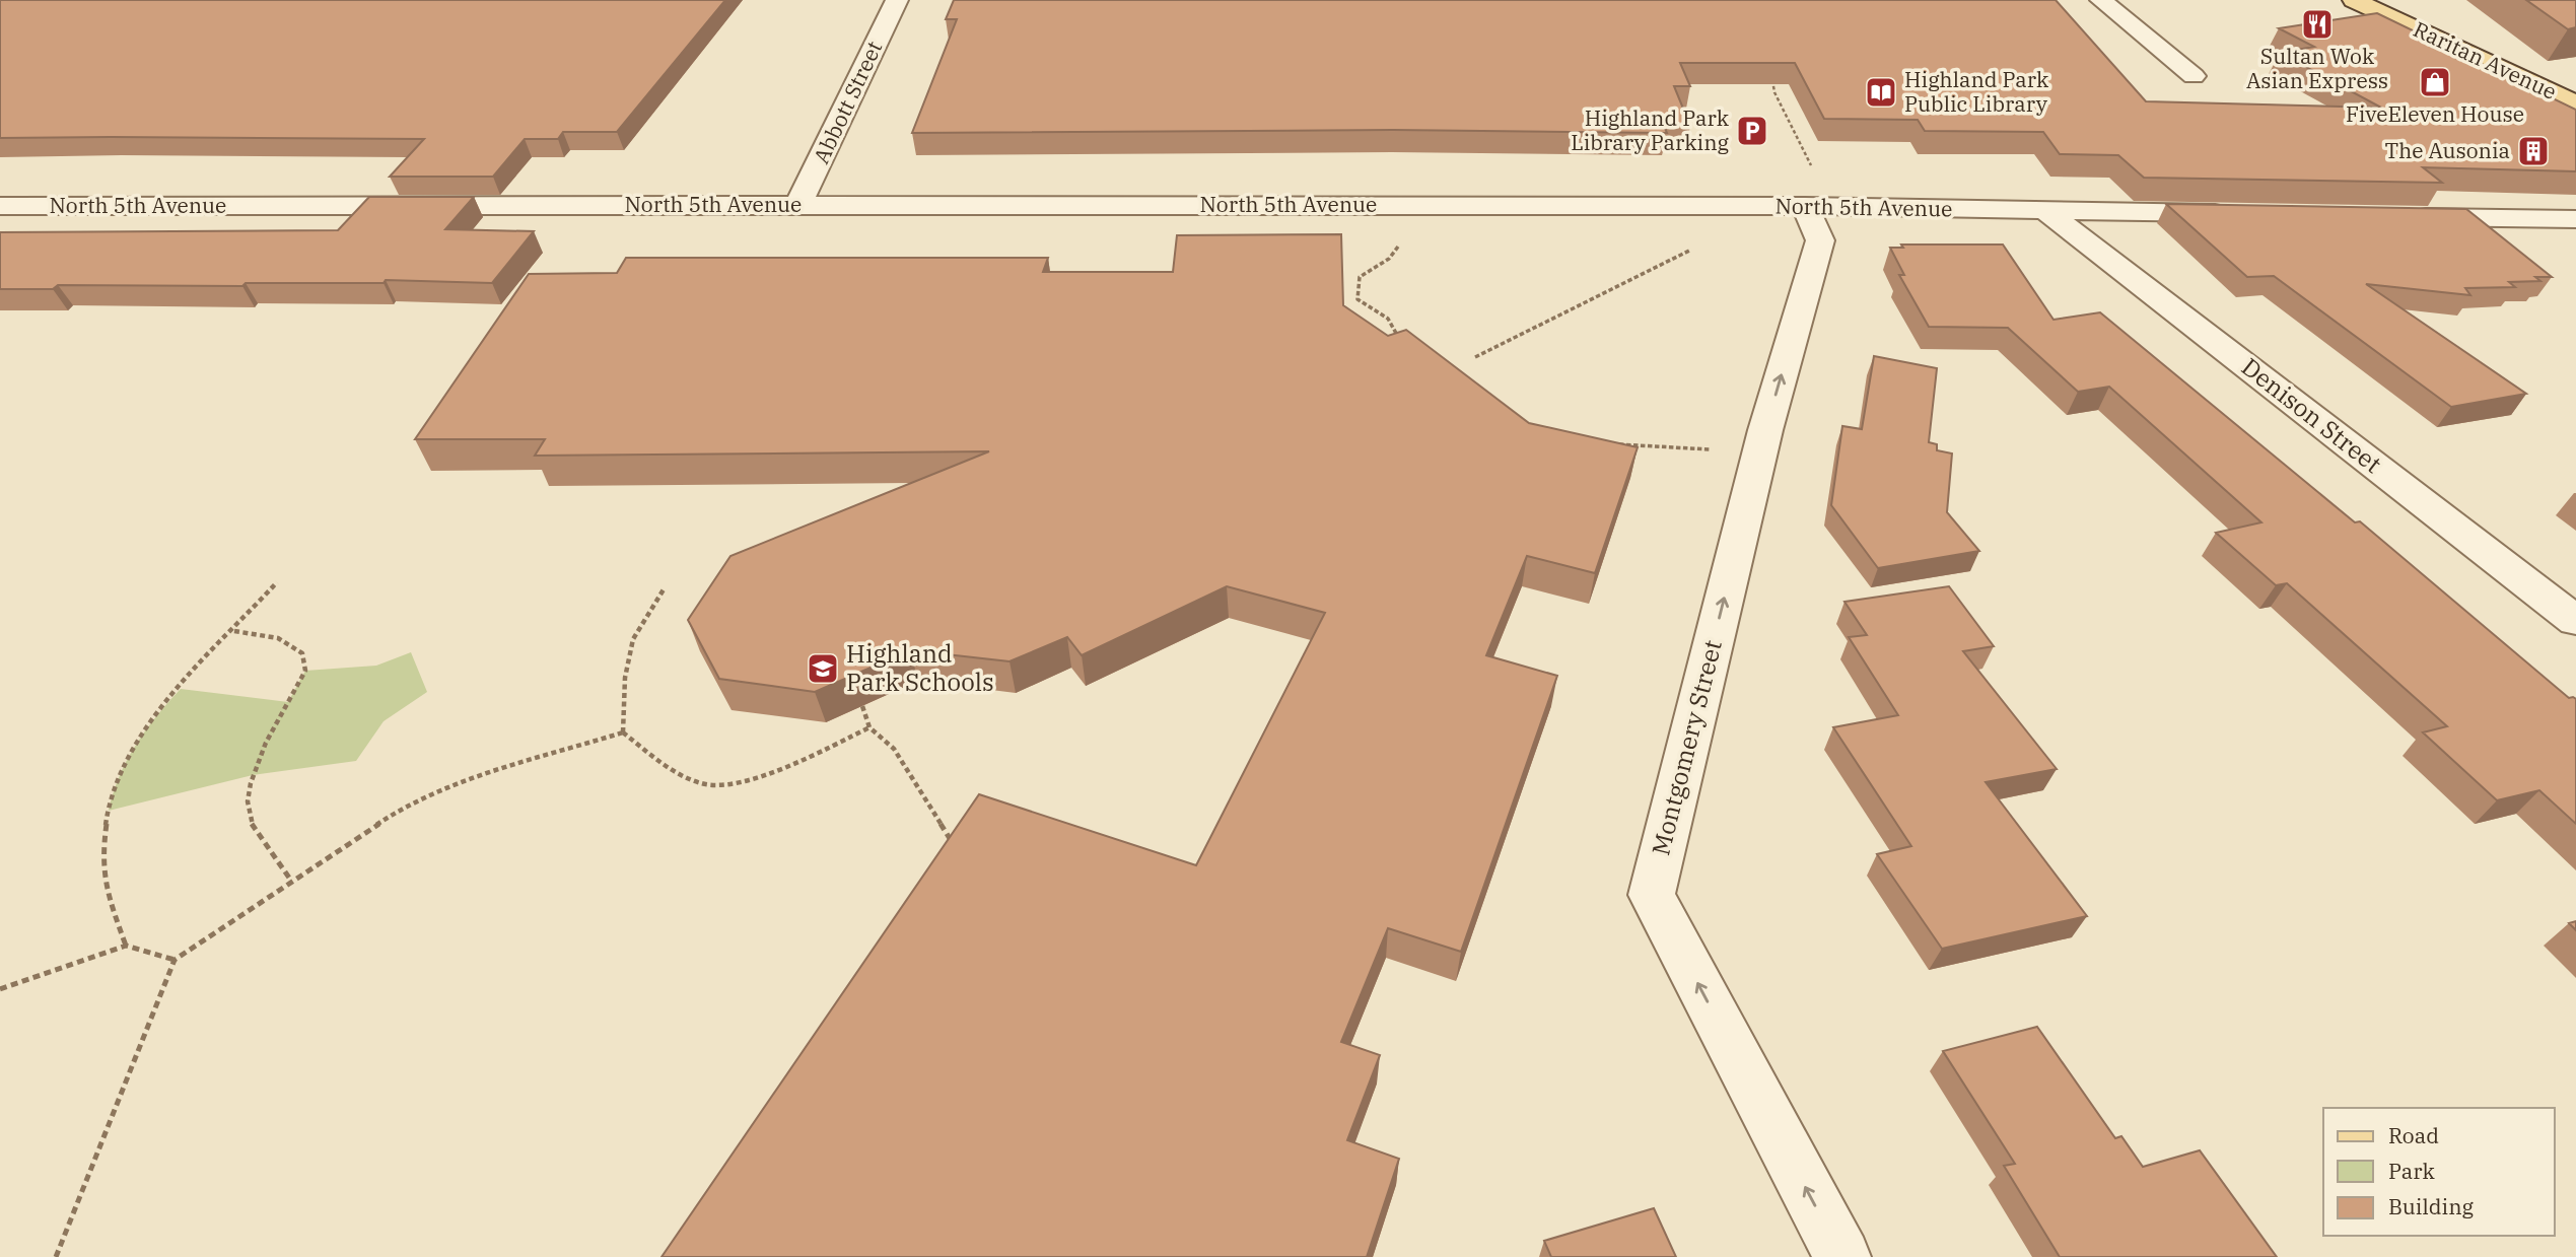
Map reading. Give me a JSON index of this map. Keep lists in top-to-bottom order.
{
  "streets": {
    "main road": ["Raritan Avenue"],
    "street": [
      "Abbott Street",
      "North 5th Avenue",
      "Denison Street",
      "Montgomery Street"
    ]
  },
  "crossings": [
    ["Abbott Street", "North 5th Avenue"],
    ["North 5th Avenue", "Denison Street"],
    ["North 5th Avenue", "Montgomery Street"]
  ],
  "one_way": ["Montgomery Street"],
  "places": {
    "restaurant": ["Sultan Wok Asian Express"],
    "shop": ["FiveEleven House"],
    "library": ["Highland Park Public Library"],
    "parking": ["Highland Park Library Parking"],
    "building": ["The Ausonia"],
    "school or university": ["Highland Park Schools"]
  },
  "legend": ["Road", "Park", "Building"]
}
